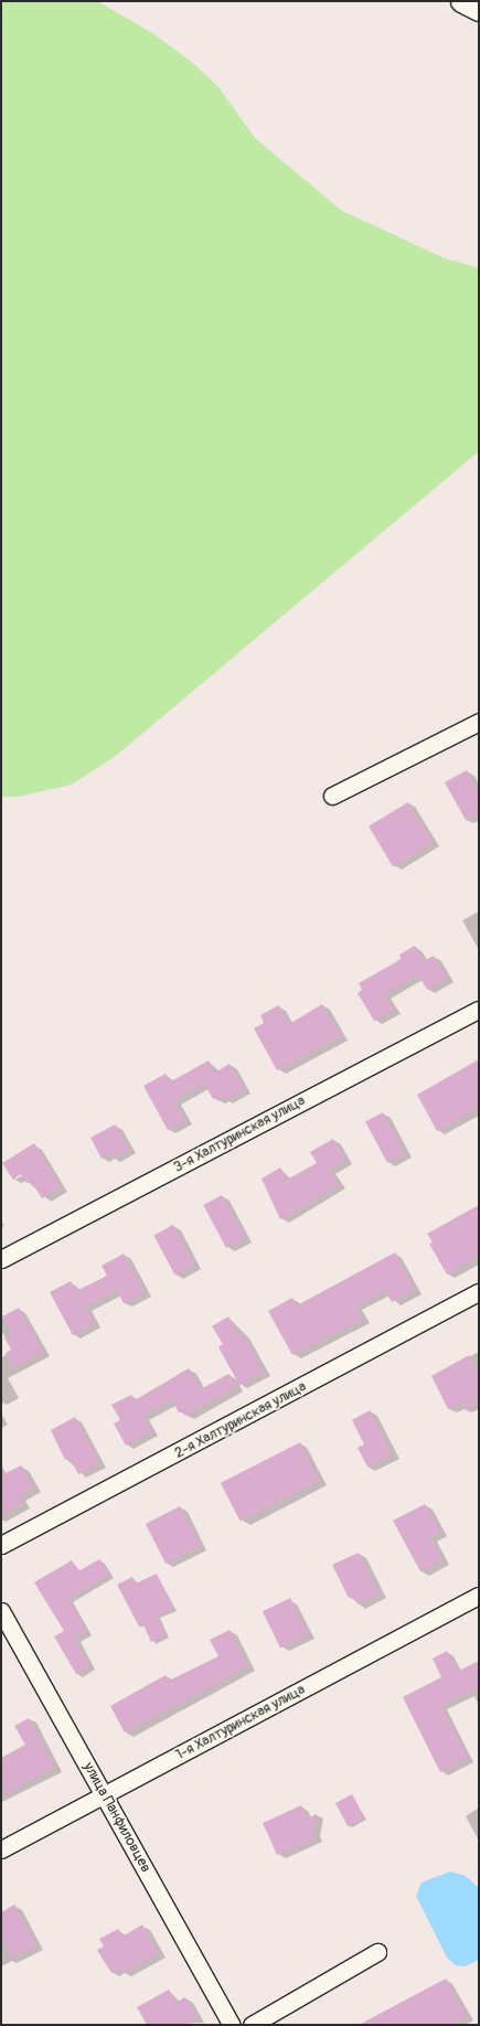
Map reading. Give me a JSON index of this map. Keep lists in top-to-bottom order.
{
  "streets": {
    "street": [
      "3-я Халтуринская улица",
      "2-я Халтуринская улица",
      "1-я Халтуринская улица",
      "улица Панфиловцев"
    ]
  },
  "crossings": [
    ["1-я Халтуринская улица", "улица Панфиловцев"]
  ]
}
